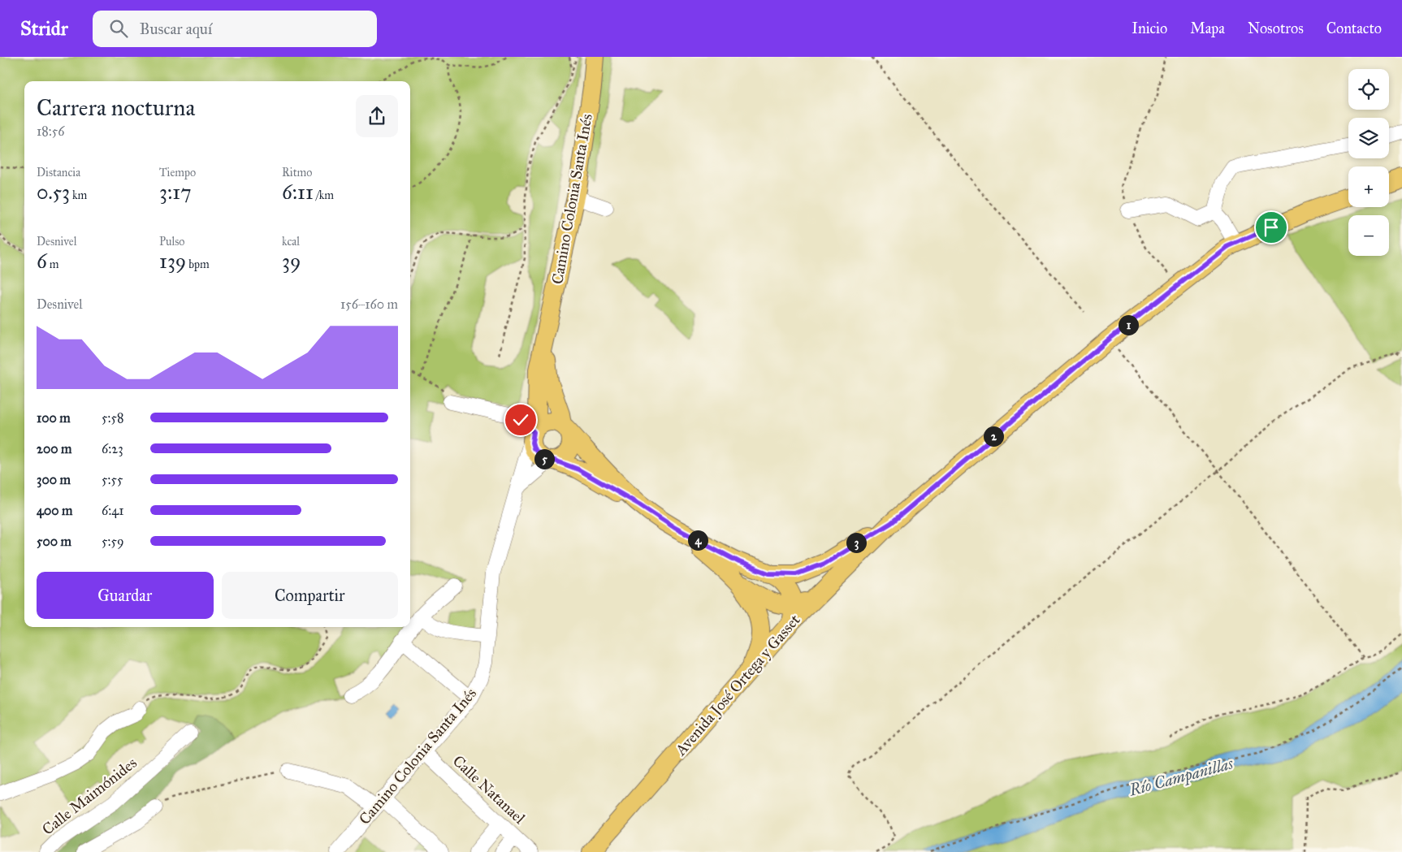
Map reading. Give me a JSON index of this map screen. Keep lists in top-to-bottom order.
{
  "streets": {
    "main road": ["Camino Colonia Santa Inés", "Avenida José Ortega y Gasset"],
    "street": ["Calle Natanael", "Calle Maimónides"]
  },
  "crossings": [
    ["Camino Colonia Santa Inés", "Avenida José Ortega y Gasset"],
    ["Camino Colonia Santa Inés", "Calle Natanael"]
  ],
  "water": ["Río Campanillas"],
  "page": {
    "header": "Stridr",
    "search": "Buscar aquí",
    "nav": [
      "Inicio",
      "Mapa",
      "Nosotros",
      "Contacto"
    ],
    "map_buttons": ["+", "−"],
    "heading": ["Carrera nocturna", "18:56"],
    "stats": [
      ["Distancia", "0.53 km"],
      ["Tiempo", "3:17"],
      ["Ritmo", "6:11 /km"],
      ["Desnivel", "6 m"],
      ["Pulso", "139 bpm"],
      ["kcal", "39"]
    ],
    "chart": ["Desnivel", "156–160 m"],
    "pins": [
      "1",
      "2",
      "5",
      "4",
      "3"
    ],
    "list": [
      {
        "name": "100 m",
        "note": "5:58"
      },
      {
        "name": "200 m",
        "note": "6:23"
      },
      {
        "name": "300 m",
        "note": "5:55"
      },
      {
        "name": "400 m",
        "note": "6:41"
      },
      {
        "name": "500 m",
        "note": "5:59"
      }
    ],
    "buttons": ["Guardar", "Compartir"]
  }
}
